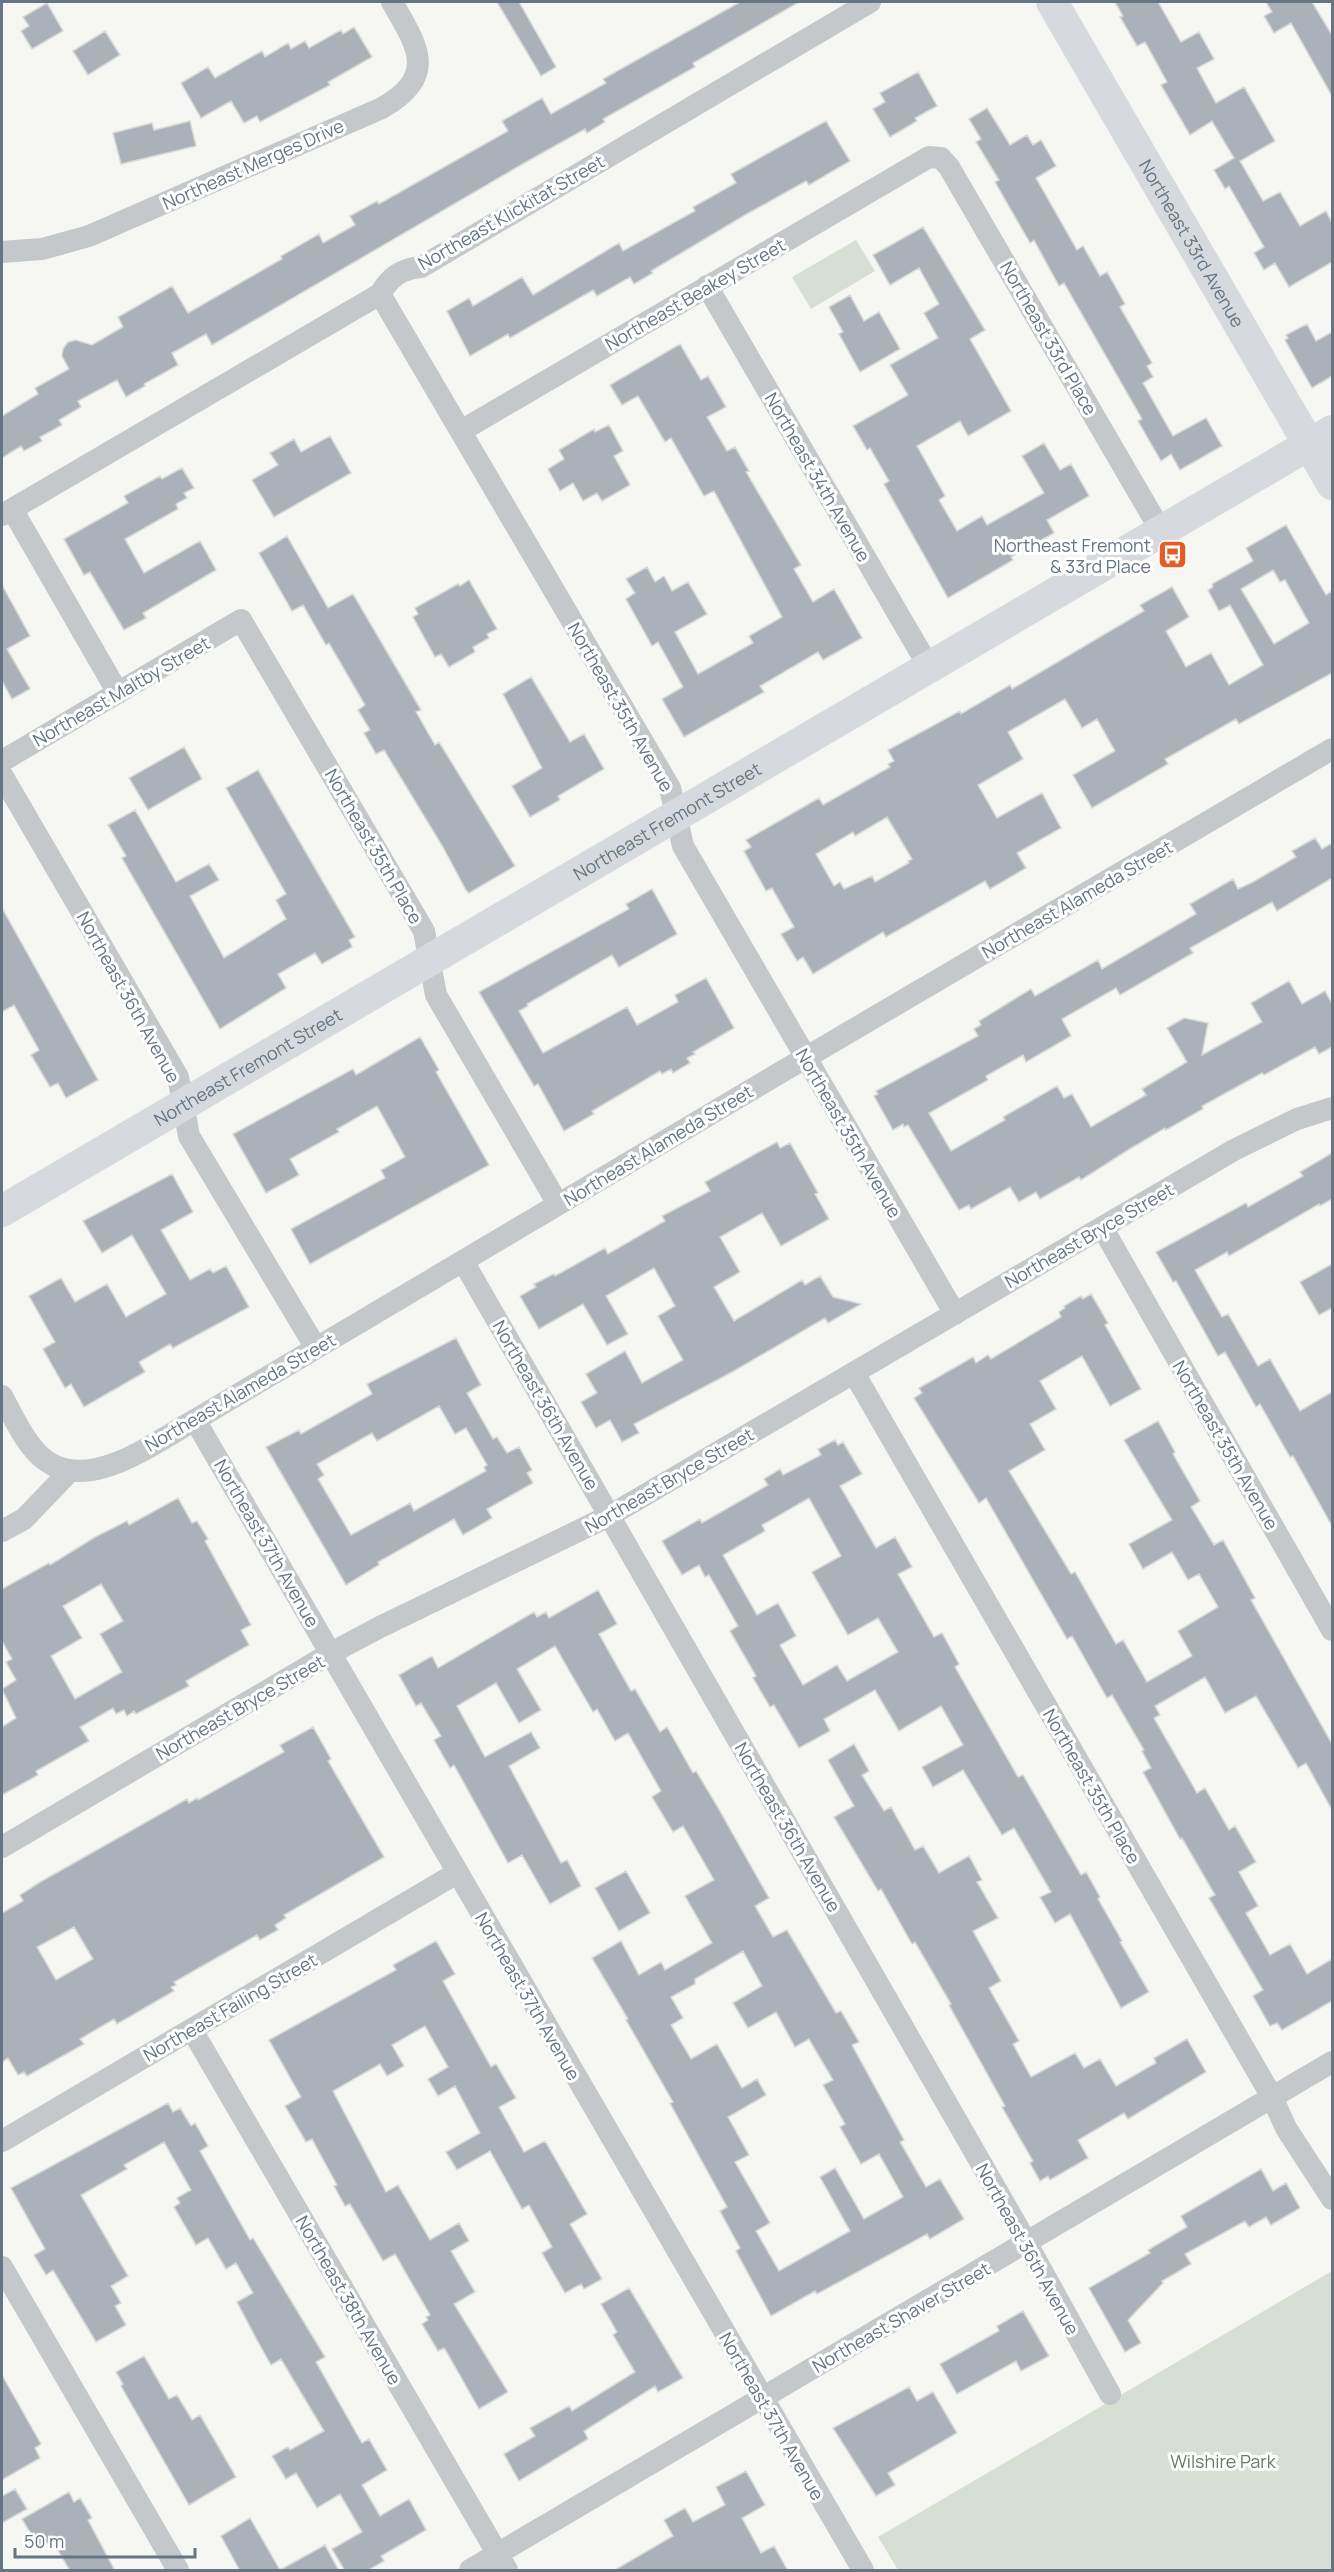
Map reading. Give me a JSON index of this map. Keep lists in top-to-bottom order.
{
  "streets": {
    "main road": ["Northeast 33rd Avenue", "Northeast Fremont Street"],
    "street": [
      "Northeast Merges Drive",
      "Northeast Klickitat Street",
      "Northeast Beakey Street",
      "Northeast 33rd Place",
      "Northeast 34th Avenue",
      "Northeast Maltby Street",
      "Northeast 35th Avenue",
      "Northeast 35th Place",
      "Northeast Alameda Street",
      "Northeast 36th Avenue",
      "Northeast Bryce Street",
      "Northeast 37th Avenue",
      "Northeast Failing Street",
      "Northeast 38th Avenue",
      "Northeast Shaver Street"
    ]
  },
  "crossings": [
    ["Northeast Klickitat Street", "Northeast 35th Avenue"],
    ["Northeast 33rd Avenue", "Northeast Fremont Street"],
    ["Northeast Beakey Street", "Northeast 33rd Place"],
    ["Northeast Beakey Street", "Northeast 34th Avenue"],
    ["Northeast Beakey Street", "Northeast 35th Avenue"],
    ["Northeast 33rd Place", "Northeast Fremont Street"],
    ["Northeast 34th Avenue", "Northeast Fremont Street"],
    ["Northeast Maltby Street", "Northeast 35th Place"],
    ["Northeast 35th Avenue", "Northeast Fremont Street"],
    ["Northeast 35th Avenue", "Northeast Alameda Street"],
    ["Northeast 35th Avenue", "Northeast Bryce Street"],
    ["Northeast Fremont Street", "Northeast 35th Place"],
    ["Northeast Fremont Street", "Northeast 36th Avenue"],
    ["Northeast 35th Place", "Northeast Alameda Street"],
    ["Northeast 35th Place", "Northeast Bryce Street"],
    ["Northeast 35th Place", "Northeast Shaver Street"],
    ["Northeast Alameda Street", "Northeast 36th Avenue"],
    ["Northeast Alameda Street", "Northeast 37th Avenue"],
    ["Northeast 36th Avenue", "Northeast Bryce Street"],
    ["Northeast 36th Avenue", "Northeast Shaver Street"],
    ["Northeast Bryce Street", "Northeast 37th Avenue"],
    ["Northeast 37th Avenue", "Northeast Failing Street"],
    ["Northeast 37th Avenue", "Northeast Shaver Street"],
    ["Northeast Failing Street", "Northeast 38th Avenue"],
    ["Northeast 38th Avenue", "Northeast Shaver Street"]
  ],
  "parks": ["Wilshire Park"],
  "places": {
    "bus stop": ["Northeast Fremont & 33rd Place"]
  },
  "scale_bar": "50 m"
}
